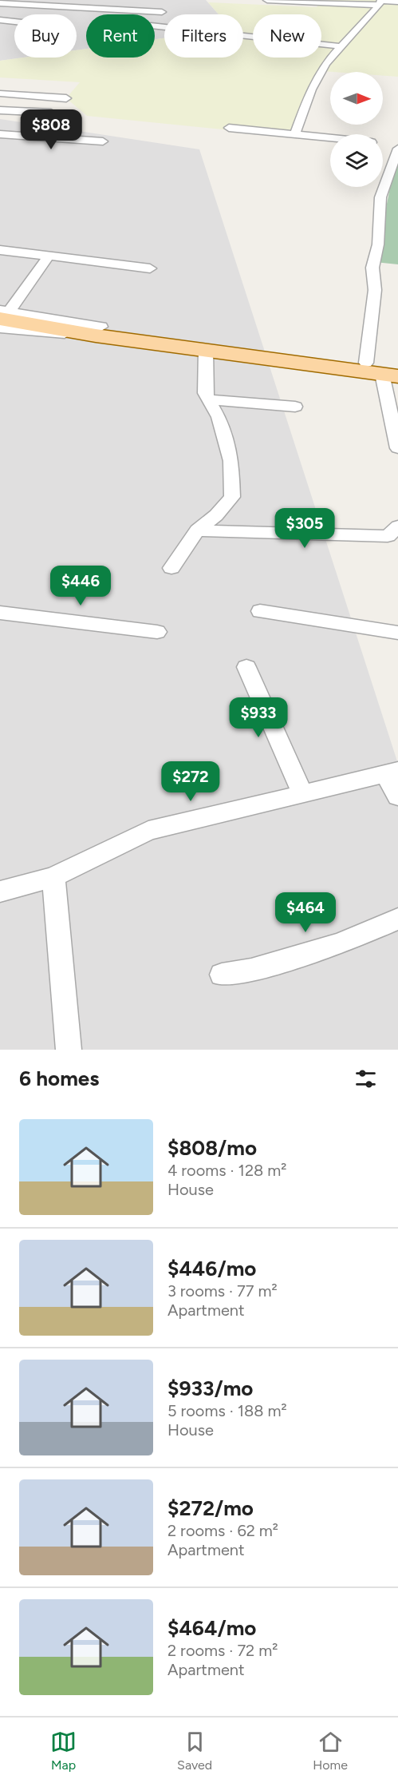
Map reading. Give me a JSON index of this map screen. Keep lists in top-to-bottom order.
{
  "north": "right",
  "page": {
    "chip": [
      "Buy",
      "Rent",
      "Filters",
      "New"
    ],
    "price": [
      "$808",
      "$305",
      "$446",
      "$933",
      "$272",
      "$464"
    ],
    "heading": "6 homes",
    "list": [
      {
        "name": "$808/mo",
        "note": "4 rooms · 128 m² · House"
      },
      {
        "name": "$446/mo",
        "note": "3 rooms · 77 m² · Apartment"
      },
      {
        "name": "$933/mo",
        "note": "5 rooms · 188 m² · House"
      },
      {
        "name": "$272/mo",
        "note": "2 rooms · 62 m² · Apartment"
      },
      {
        "name": "$464/mo",
        "note": "2 rooms · 72 m² · Apartment"
      }
    ],
    "tabs": ["Map", "Saved", "Home"]
  }
}
